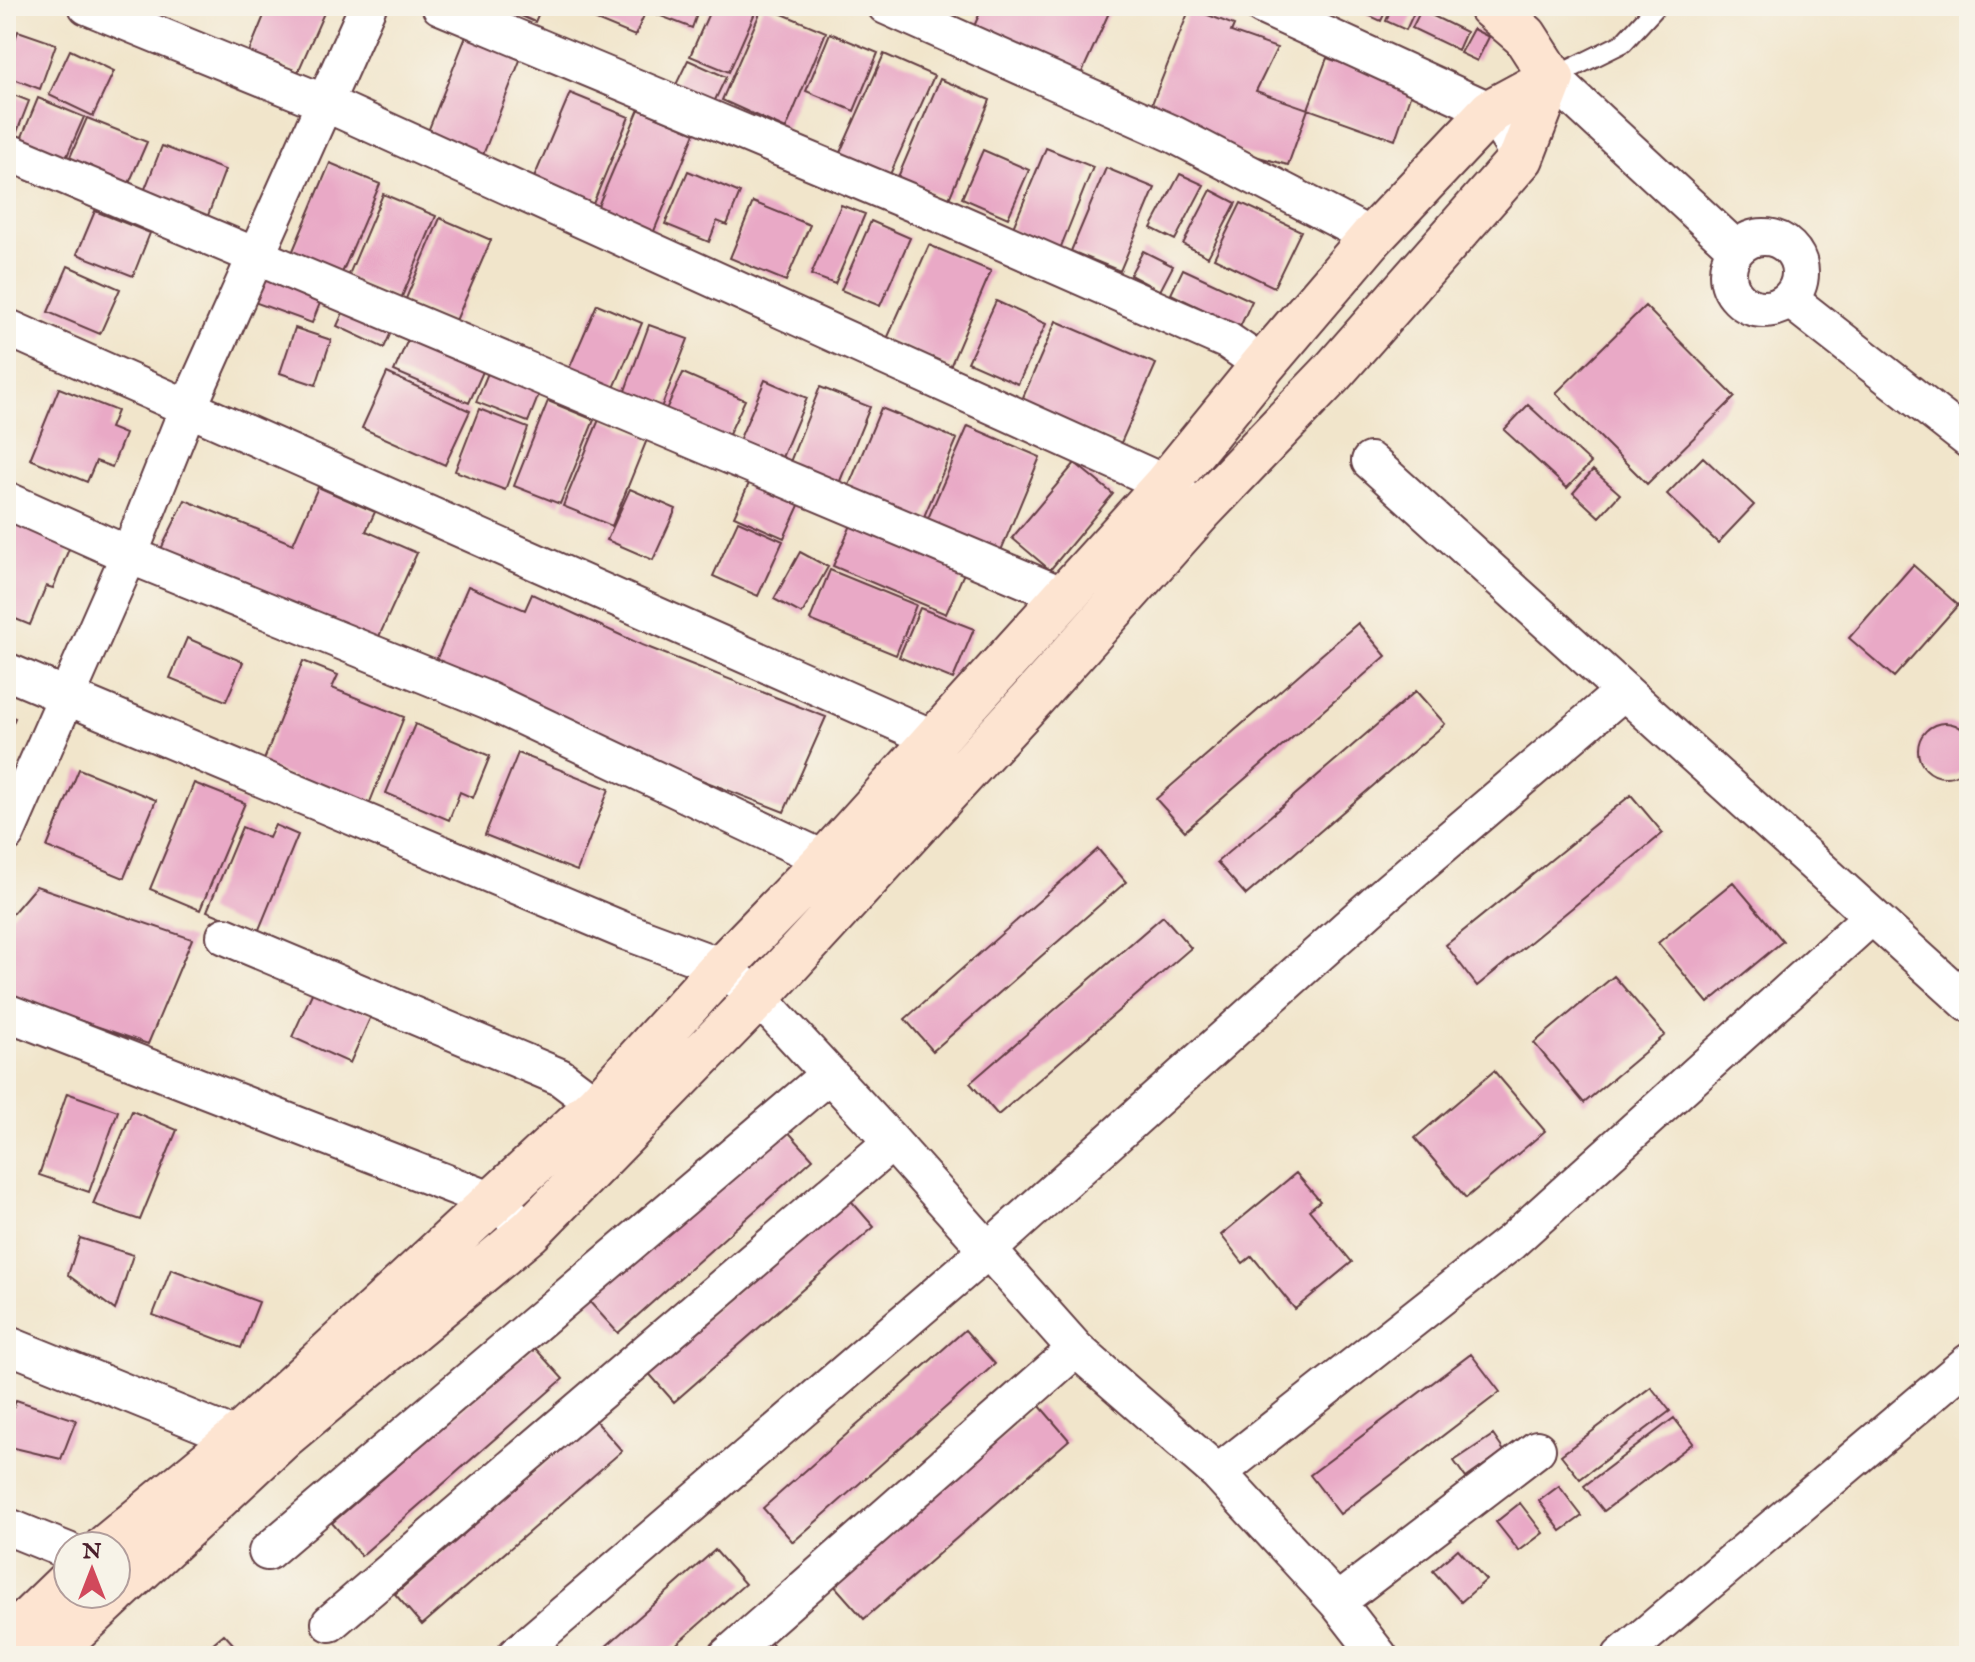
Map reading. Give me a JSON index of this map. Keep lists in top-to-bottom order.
{
  "north": "top"
}
